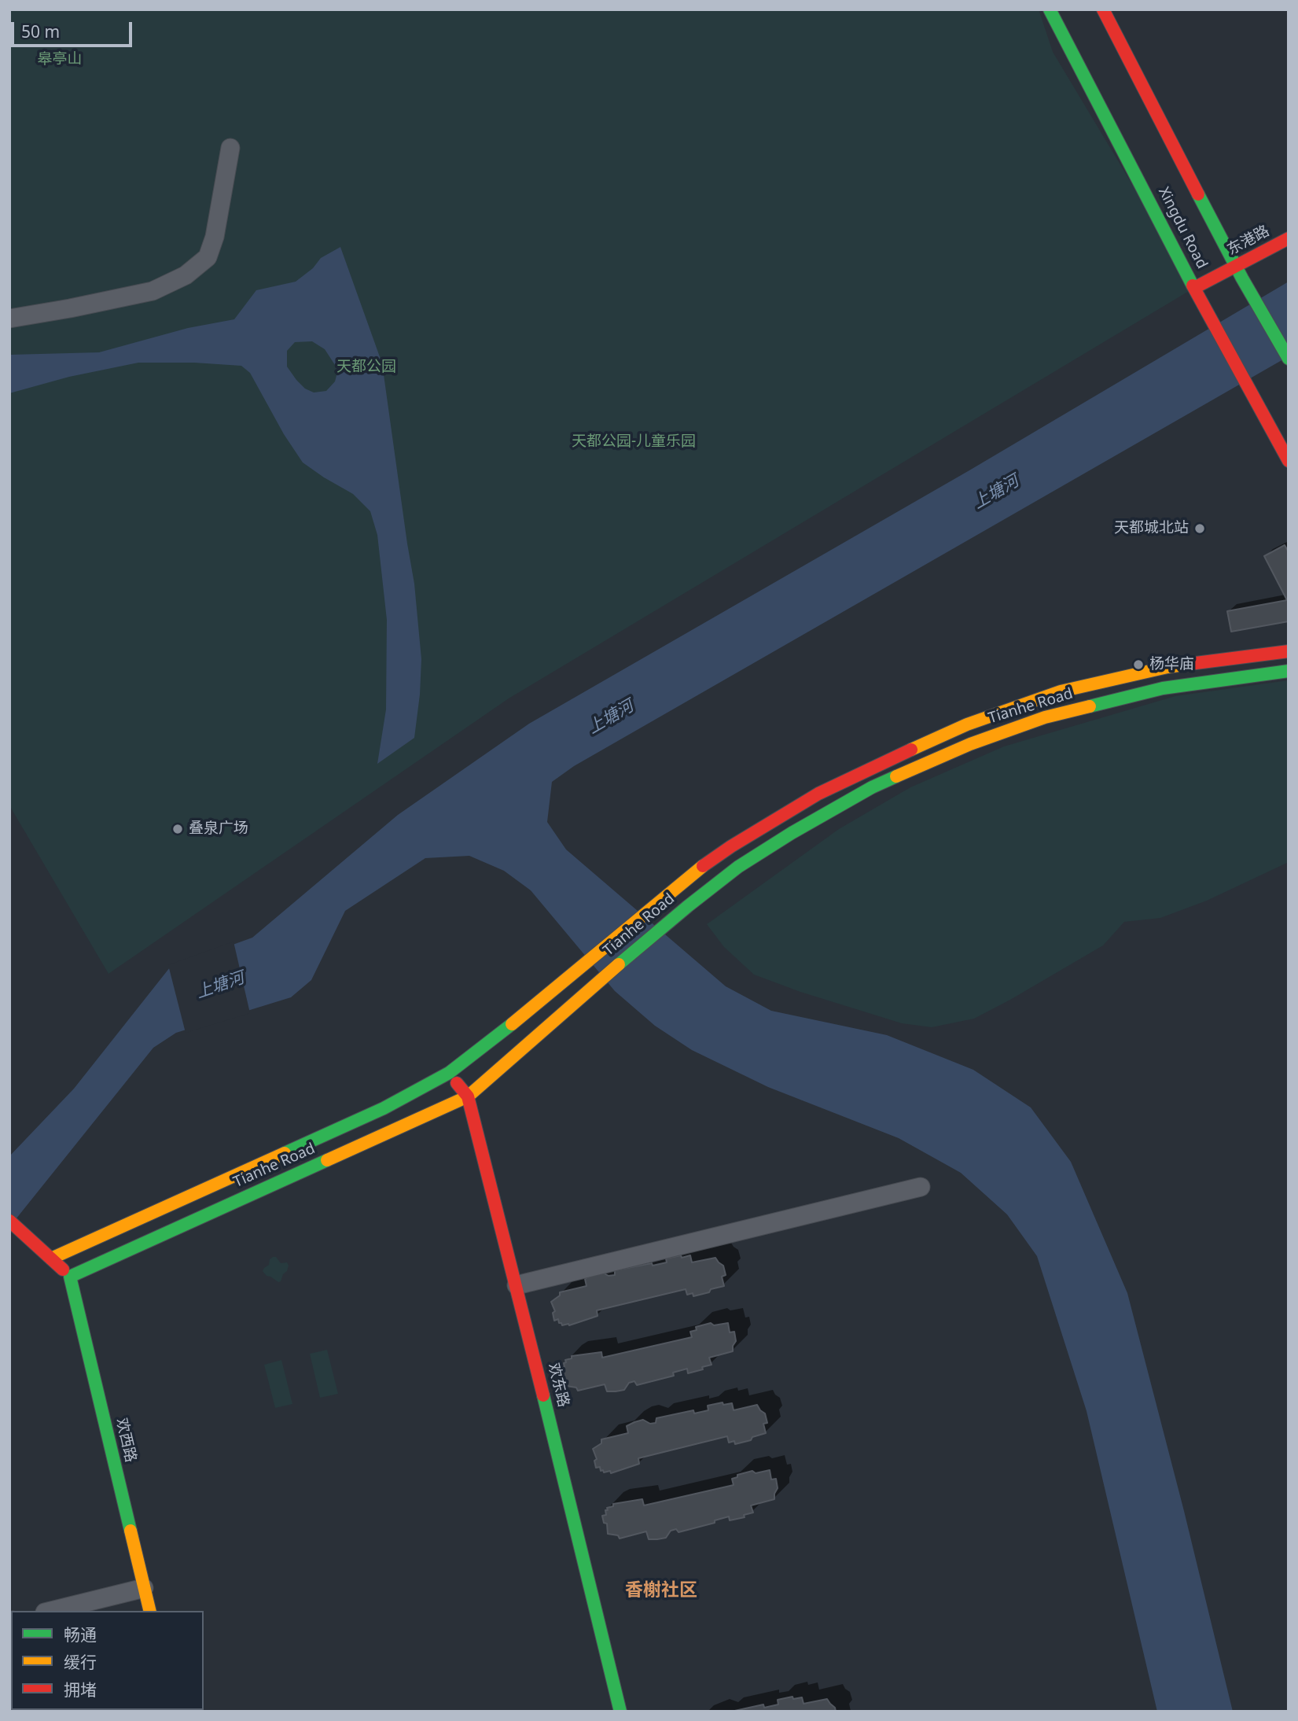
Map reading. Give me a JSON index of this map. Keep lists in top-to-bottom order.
{
  "streets": {
    "main road": [
      "Xingdu Road",
      "东港路",
      "Tianhe Road",
      "欢东路",
      "欢西路"
    ]
  },
  "crossings": [
    ["Xingdu Road", "东港路"],
    ["Tianhe Road", "欢东路"],
    ["Tianhe Road", "欢西路"]
  ],
  "districts": ["香榭社区"],
  "water": ["上塘河"],
  "parks": ["皋亭山", "天都公园", "天都公园-儿童乐园"],
  "places": ["天都城北站", "杨华庙", "叠泉广场"],
  "legend": ["畅通", "缓行", "拥堵"],
  "scale_bar": "50 m"
}
